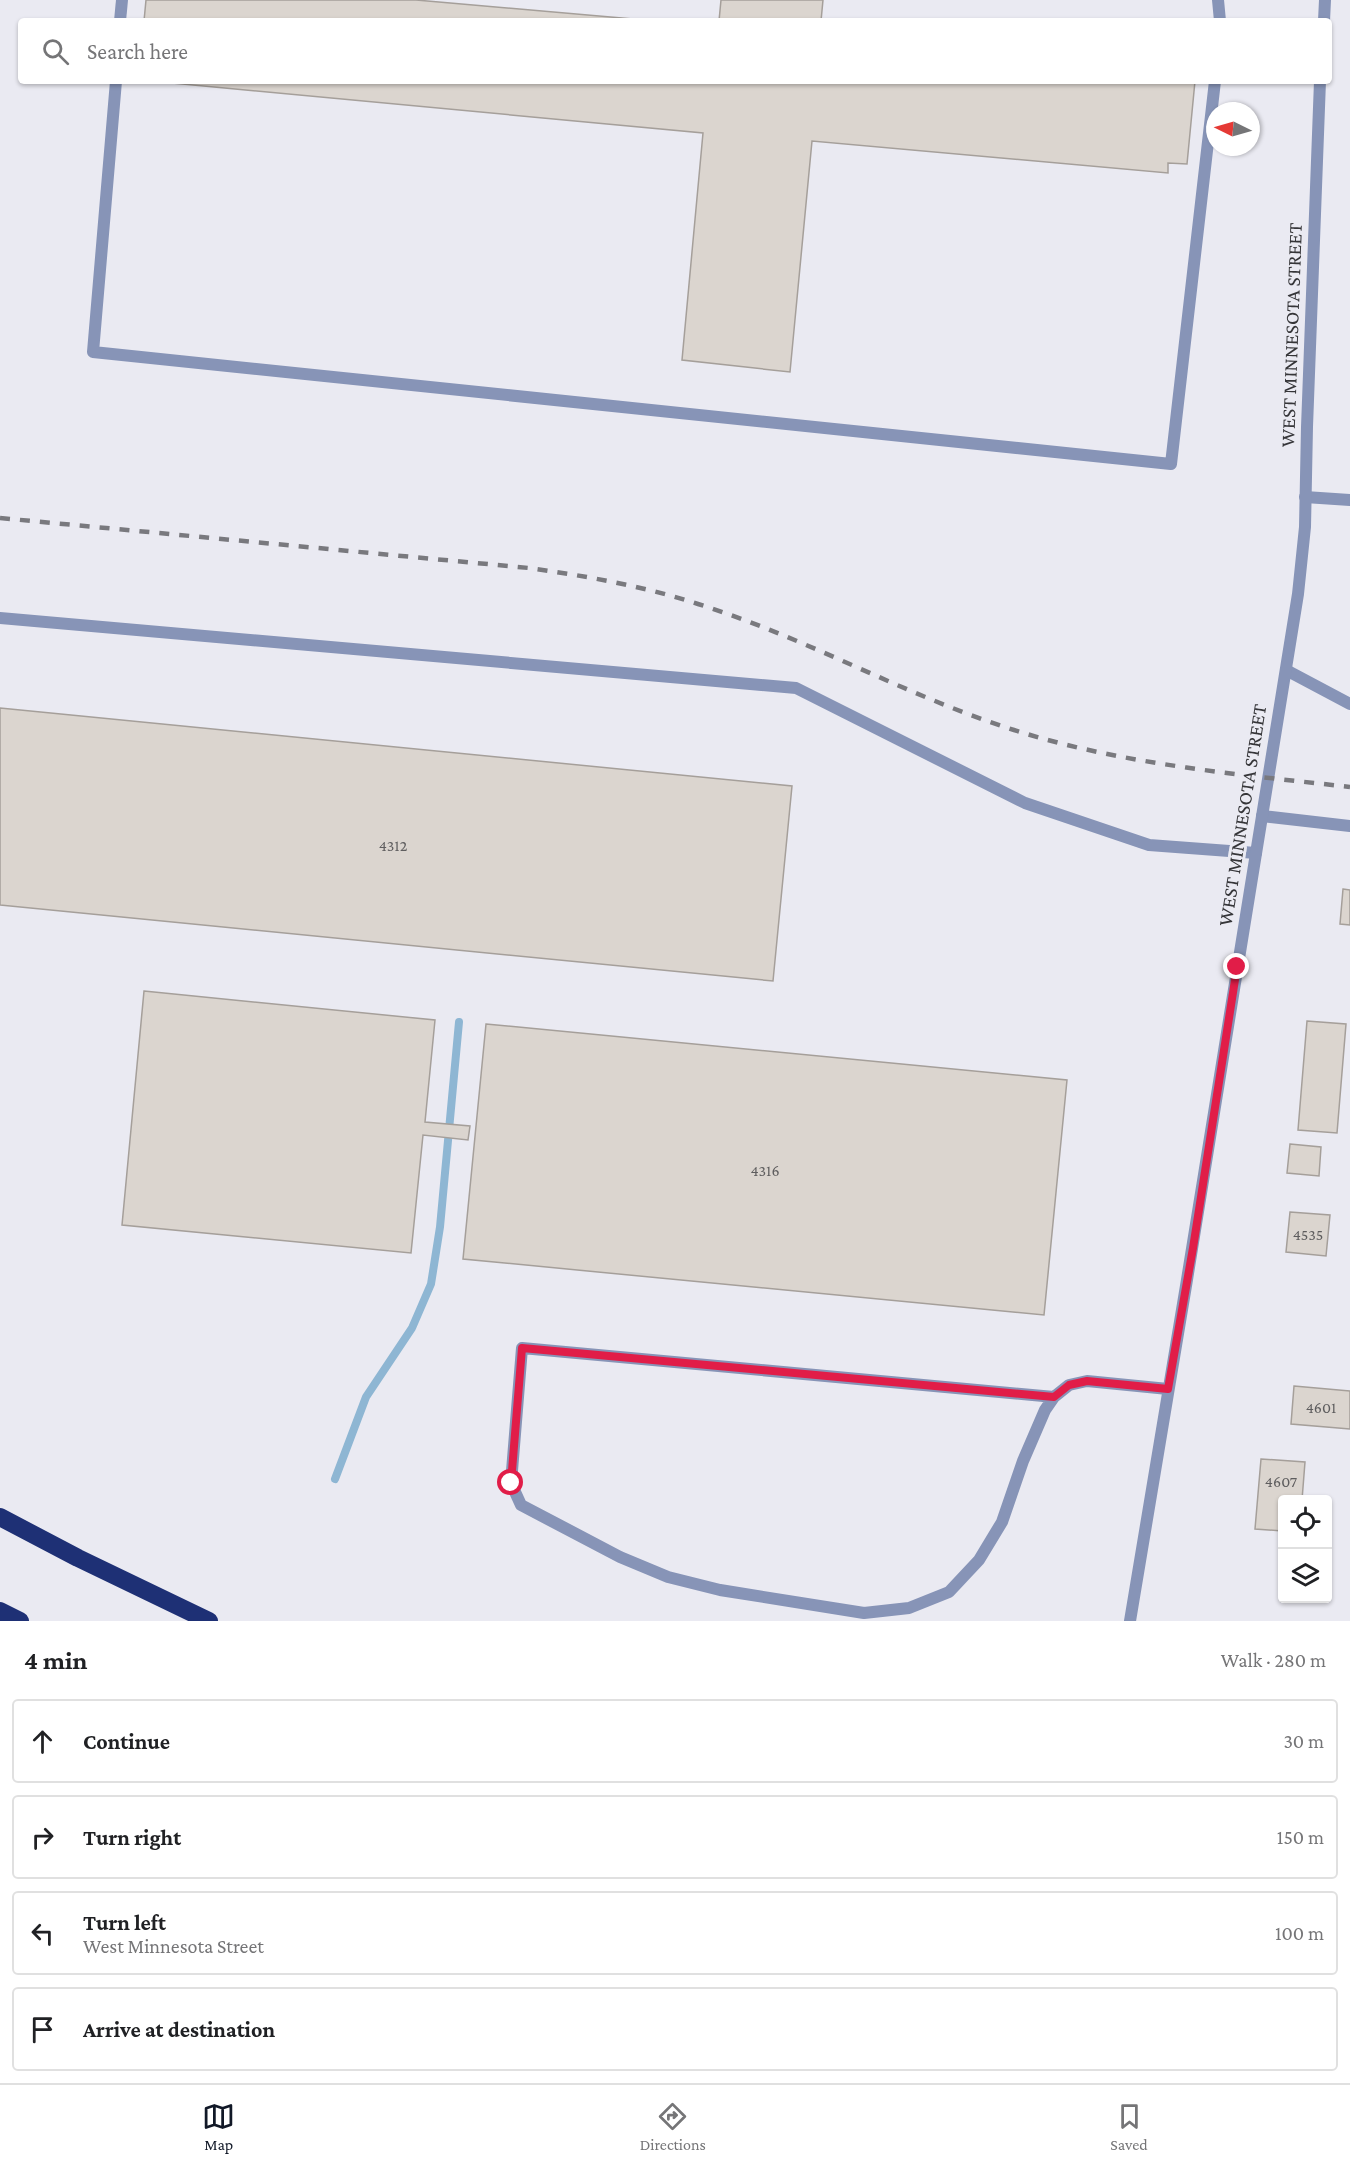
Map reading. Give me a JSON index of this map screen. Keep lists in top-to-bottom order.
{
  "streets": {
    "street": ["WEST MINNESOTA STREET"]
  },
  "house_numbers": [
    "4312",
    "4316",
    "4535",
    "4601",
    "4607"
  ],
  "north": "left",
  "page": {
    "search": "Search here",
    "heading": ["4 min", "Walk · 280 m"],
    "list": [
      ["Continue", "30 m"],
      ["Turn right", "150 m"],
      ["Turn left", "West Minnesota Street", "100 m"],
      "Arrive at destination"
    ],
    "nav": ["Map", "Directions", "Saved"]
  }
}
